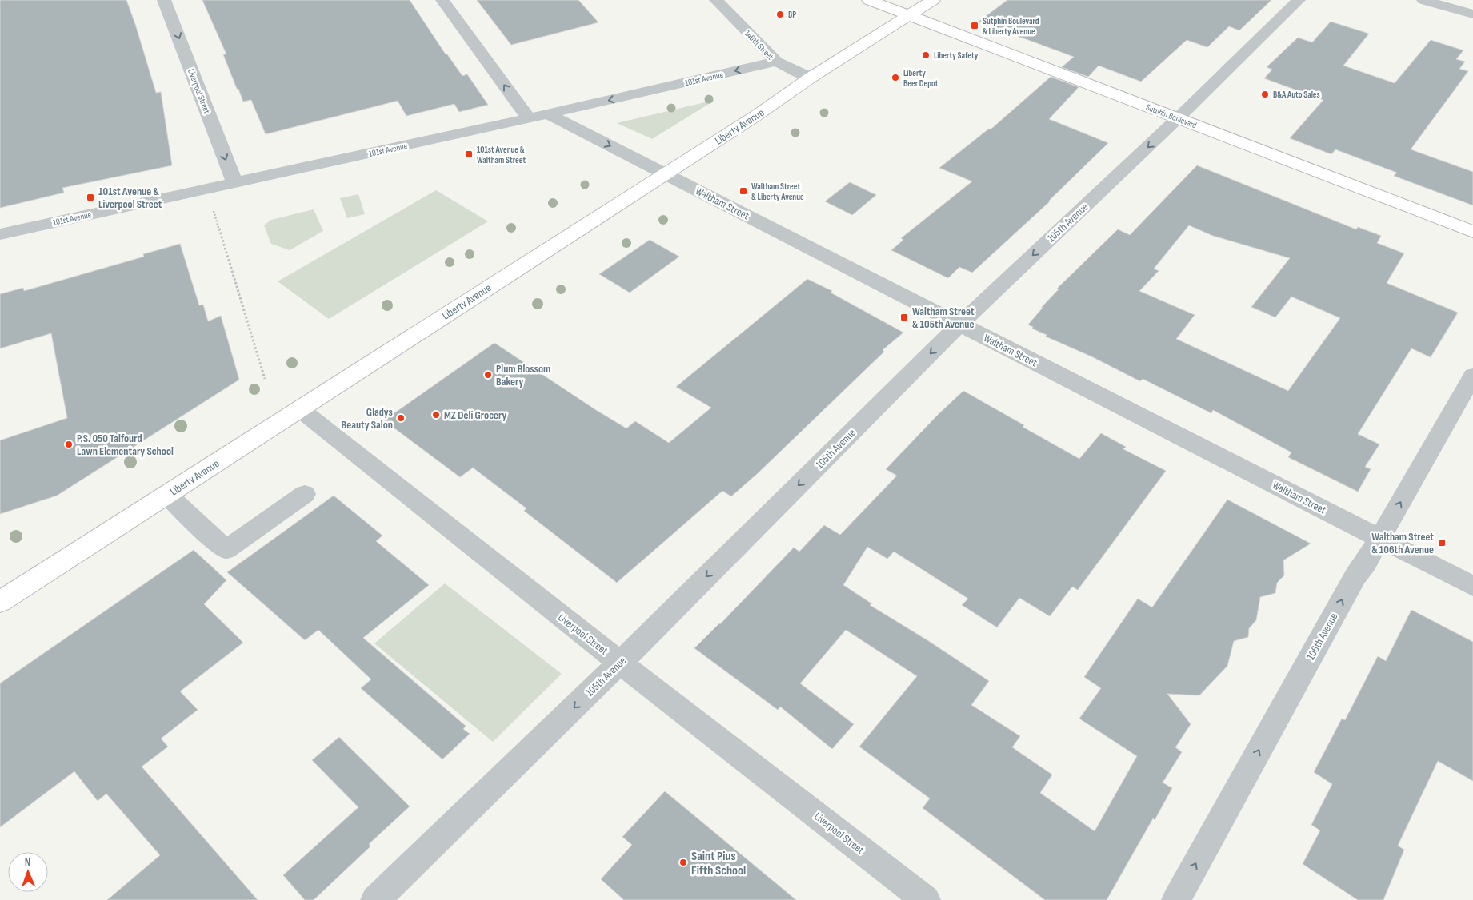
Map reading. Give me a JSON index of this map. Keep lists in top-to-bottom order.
{
  "streets": {
    "main road": ["Sutphin Boulevard", "Liberty Avenue"],
    "street": [
      "146th Street",
      "101st Avenue",
      "Liverpool Street",
      "Waltham Street",
      "105th Avenue",
      "106th Avenue"
    ]
  },
  "crossings": [
    ["146th Street", "101st Avenue"],
    ["146th Street", "Liberty Avenue"],
    ["101st Avenue", "Liverpool Street"],
    ["101st Avenue", "Waltham Street"],
    ["Liverpool Street", "Liberty Avenue"],
    ["Liverpool Street", "105th Avenue"],
    ["Sutphin Boulevard", "Liberty Avenue"],
    ["Sutphin Boulevard", "105th Avenue"],
    ["Liberty Avenue", "Waltham Street"],
    ["Waltham Street", "105th Avenue"],
    ["Waltham Street", "106th Avenue"]
  ],
  "one_way": ["105th Avenue", "106th Avenue"],
  "places": {
    "other": [
      "BP",
      "Liberty Safety",
      "Liberty Beer Depot",
      "B&A Auto Sales",
      "Plum Blossom Bakery",
      "MZ Deli Grocery",
      "Gladys Beauty Salon",
      "P.S. 050 Talfourd Lawn Elementary School",
      "Saint Pius Fifth School"
    ],
    "transit": [
      "Sutphin Boulevard & Liberty Avenue",
      "101st Avenue & Waltham Street",
      "Waltham Street & Liberty Avenue",
      "101st Avenue & Liverpool Street",
      "Waltham Street & 105th Avenue",
      "Waltham Street & 106th Avenue"
    ]
  },
  "north": "top"
}
